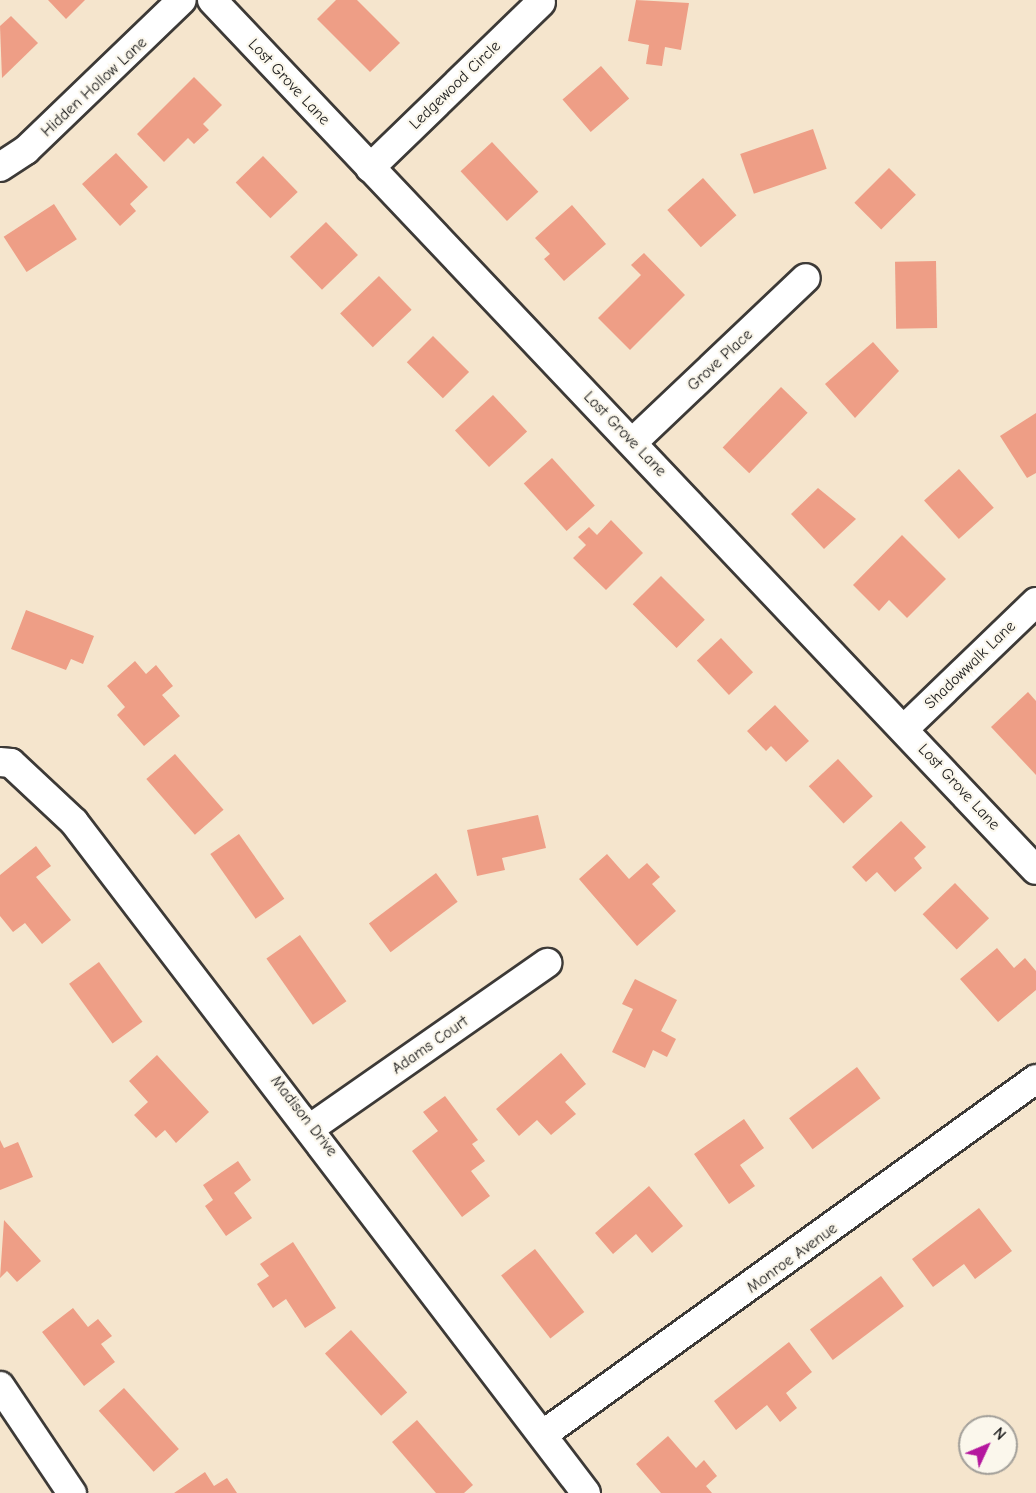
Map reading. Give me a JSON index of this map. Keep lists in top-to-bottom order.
{
  "streets": {
    "street": [
      "Lost Grove Lane",
      "Ledgewood Circle",
      "Hidden Hollow Lane",
      "Grove Place",
      "Shadowwalk Lane",
      "Adams Court",
      "Madison Drive",
      "Monroe Avenue"
    ]
  },
  "crossings": [
    ["Lost Grove Lane", "Ledgewood Circle"],
    ["Lost Grove Lane", "Grove Place"],
    ["Lost Grove Lane", "Shadowwalk Lane"],
    ["Adams Court", "Madison Drive"],
    ["Madison Drive", "Monroe Avenue"]
  ],
  "north": "top right"
}
